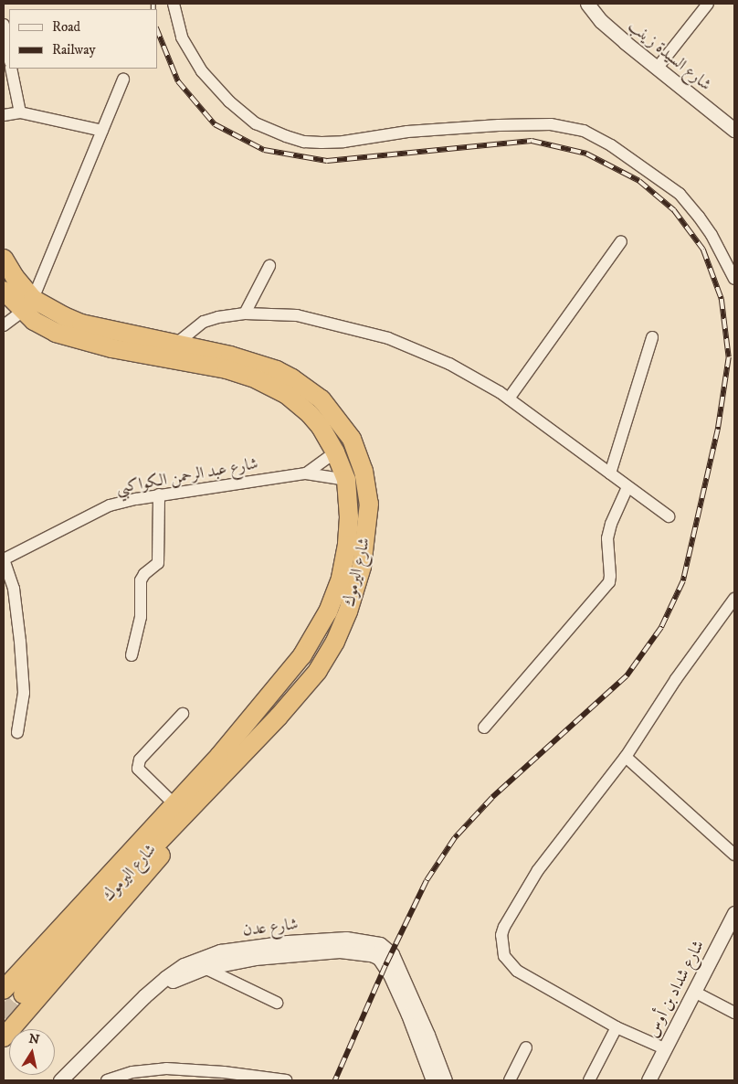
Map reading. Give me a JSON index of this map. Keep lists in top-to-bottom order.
{
  "streets": {
    "highway": ["شارع اليرموك"],
    "street": [
      "شارع السيدة زينب",
      "شارع عبد الرحمن الكواكبي",
      "شارع عدن",
      "شارع شداد بن أوس"
    ]
  },
  "crossings": [
    ["شارع عبد الرحمن الكواكبي", "شارع اليرموك"]
  ],
  "legend": ["Road", "Railway"],
  "north": "top"
}
